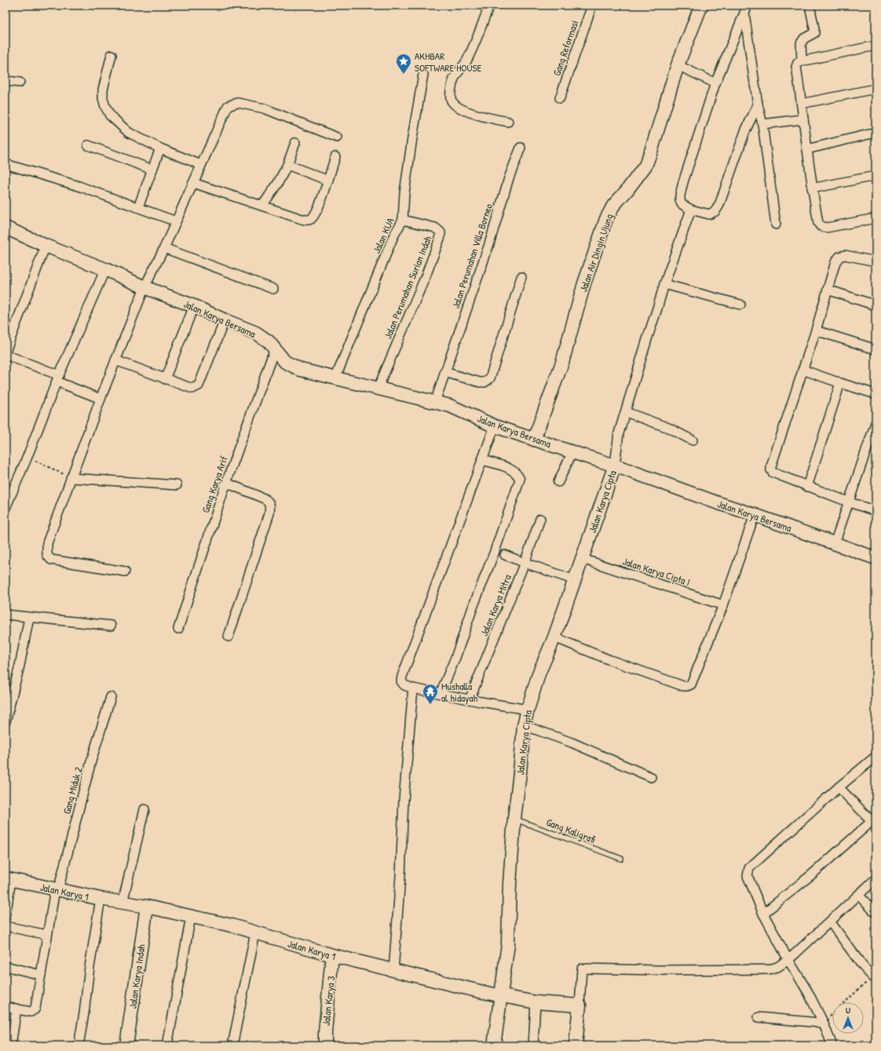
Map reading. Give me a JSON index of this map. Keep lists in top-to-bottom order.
{
  "streets": {
    "street": [
      "Gang Reformasi",
      "Jalan KUA",
      "Jalan Air Dingin Ujung",
      "Jalan Perumahan Villa Borneo",
      "Jalan Perumahan Surian Indah",
      "Jalan Karya Bersama",
      "Gang Karya Arif",
      "Jalan Karya Cipta",
      "Jalan Karya Cipta I",
      "Jalan Karya Mitra",
      "Gang Miduk 2",
      "Jalan Karya 1",
      "Jalan Karya Indah",
      "Jalan Karya 3"
    ],
    "lane": ["Gang Kaligrafi"]
  },
  "crossings": [
    ["Jalan KUA", "Jalan Perumahan Surian Indah"],
    ["Jalan KUA", "Jalan Karya Bersama"],
    ["Jalan Air Dingin Ujung", "Jalan Karya Bersama"],
    ["Jalan Perumahan Villa Borneo", "Jalan Karya Bersama"],
    ["Jalan Perumahan Surian Indah", "Jalan Karya Bersama"],
    ["Jalan Karya Bersama", "Gang Karya Arif"],
    ["Jalan Karya Bersama", "Jalan Karya Cipta"],
    ["Jalan Karya Cipta", "Jalan Karya Cipta I"],
    ["Jalan Karya Cipta", "Gang Kaligrafi"],
    ["Jalan Karya Cipta", "Jalan Karya 1"],
    ["Gang Miduk 2", "Jalan Karya 1"],
    ["Jalan Karya 1", "Jalan Karya Indah"],
    ["Jalan Karya 1", "Jalan Karya 3"]
  ],
  "places": {
    "place": ["AKHBAR SOFTWARE HOUSE"],
    "temple": ["Mushalla al hidayah"]
  },
  "north": "top"
}
